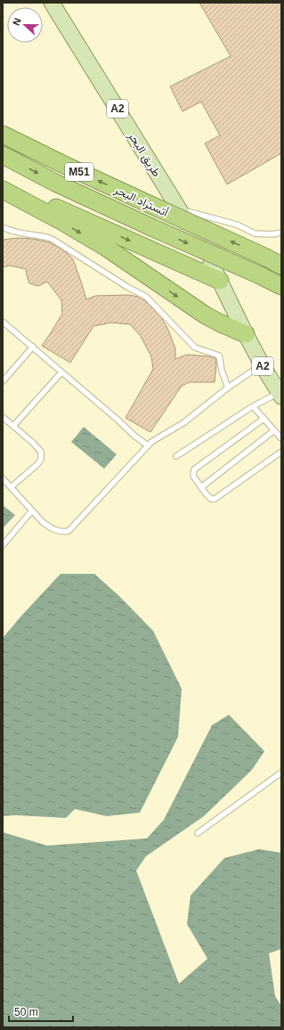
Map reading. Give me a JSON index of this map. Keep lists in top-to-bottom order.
{
  "streets": {
    "highway": ["M51", "أتستراد البحر"],
    "main road": ["A2", "طريق البحر"]
  },
  "scale_bar": "50 m",
  "north": "left"
}
